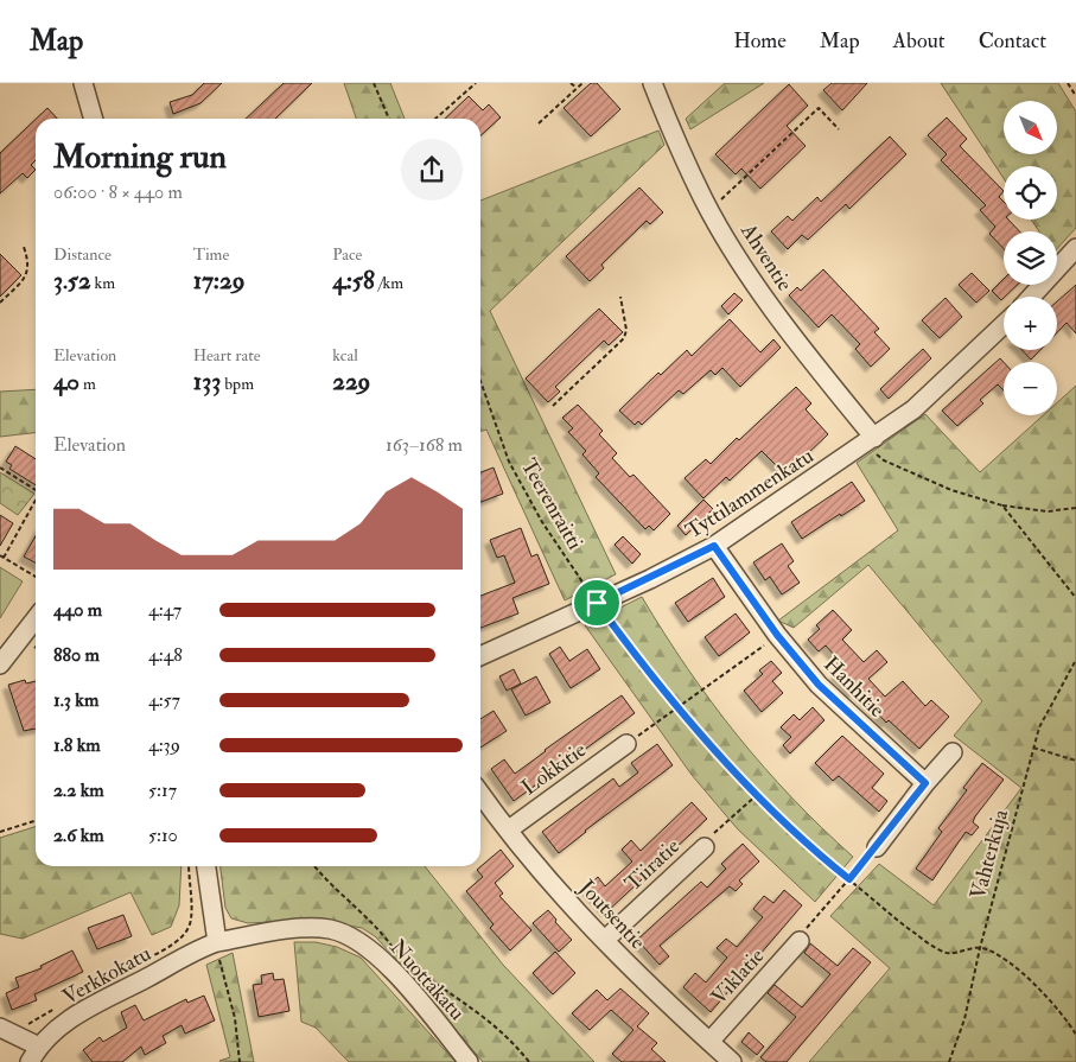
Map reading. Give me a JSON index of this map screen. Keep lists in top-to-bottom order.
{
  "streets": {
    "street": [
      "Ahventie",
      "Tyttilammenkatu",
      "Hanhitie",
      "Lokkitie",
      "Tiiratie",
      "Joutsentie",
      "Verkkokatu",
      "Viklatie",
      "Nuottakatu"
    ],
    "path": ["Teerenraitti", "Vahterkuja"]
  },
  "crossings": [
    ["Ahventie", "Tyttilammenkatu"],
    ["Tyttilammenkatu", "Teerenraitti"],
    ["Tyttilammenkatu", "Hanhitie"],
    ["Teerenraitti", "Vahterkuja"],
    ["Lokkitie", "Joutsentie"],
    ["Tiiratie", "Joutsentie"],
    ["Joutsentie", "Viklatie"],
    ["Verkkokatu", "Nuottakatu"]
  ],
  "north": "bottom right",
  "page": {
    "header": "Map",
    "nav": [
      "Home",
      "Map",
      "About",
      "Contact"
    ],
    "map_buttons": ["+", "−"],
    "heading": ["Morning run", "06:00 · 8 × 440 m"],
    "stats": [
      ["Distance", "3.52 km"],
      ["Time", "17:29"],
      ["Pace", "4:58 /km"],
      ["Elevation", "40 m"],
      ["Heart rate", "133 bpm"],
      ["kcal", "229"]
    ],
    "chart": ["Elevation", "163–168 m"],
    "list": [
      {
        "name": "440 m",
        "note": "4:47"
      },
      {
        "name": "880 m",
        "note": "4:48"
      },
      {
        "name": "1.3 km",
        "note": "4:57"
      },
      {
        "name": "1.8 km",
        "note": "4:39"
      },
      {
        "name": "2.2 km",
        "note": "5:17"
      },
      {
        "name": "2.6 km",
        "note": "5:10"
      }
    ]
  }
}
